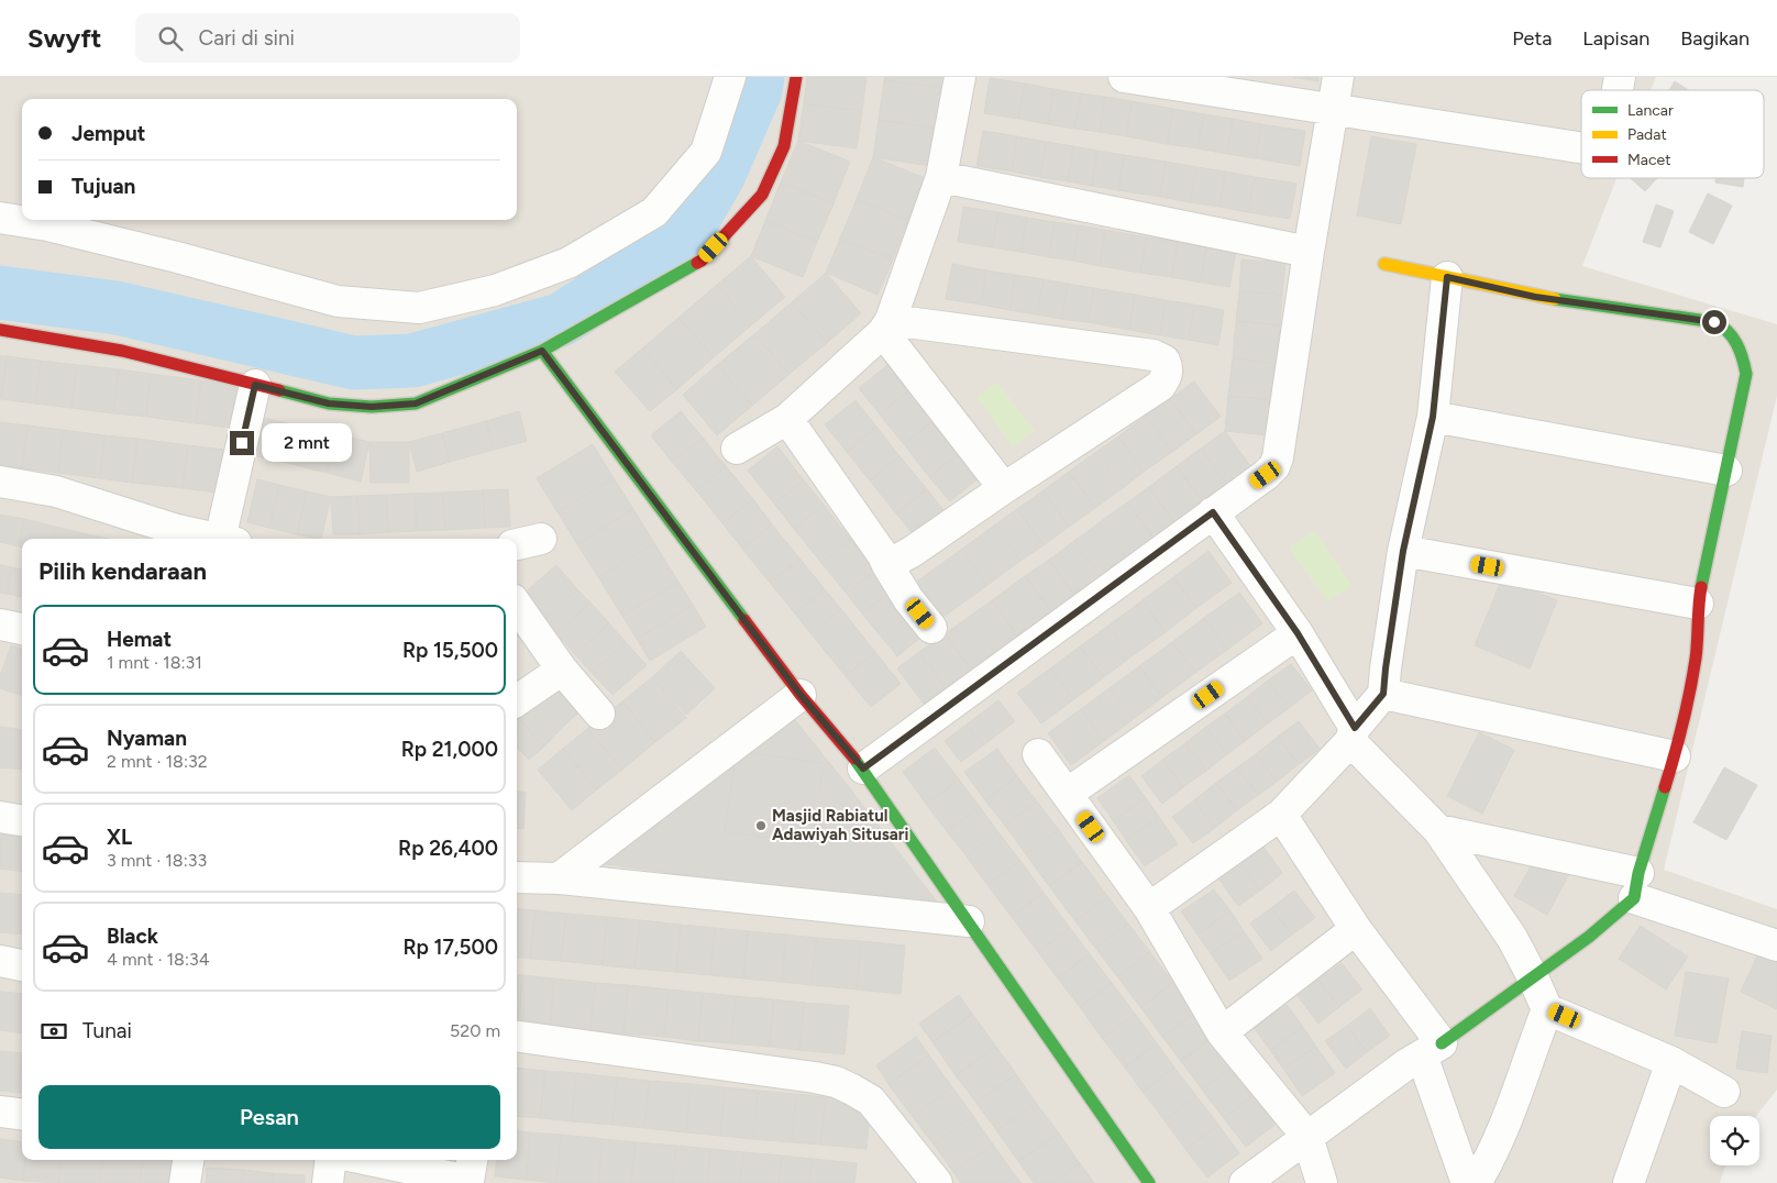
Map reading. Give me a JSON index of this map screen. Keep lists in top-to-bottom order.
{
  "places": ["Masjid Rabiatul Adawiyah Situsari"],
  "legend": ["Lancar", "Padat", "Macet"],
  "page": {
    "header": "Swyft",
    "search": "Cari di sini",
    "nav": ["Peta", "Lapisan", "Bagikan"],
    "banner": ["Jemput", "Tujuan"],
    "bubble": "2 mnt",
    "heading": "Pilih kendaraan",
    "list": [
      {
        "name": "Hemat",
        "note": "1 mnt · 18:31",
        "value": "Rp 15,500"
      },
      {
        "name": "Nyaman",
        "note": "2 mnt · 18:32",
        "value": "Rp 21,000"
      },
      {
        "name": "XL",
        "note": "3 mnt · 18:33",
        "value": "Rp 26,400"
      },
      {
        "name": "Black",
        "note": "4 mnt · 18:34",
        "value": "Rp 17,500"
      }
    ],
    "pay": ["Tunai", "520 m"],
    "buttons": "Pesan"
  }
}
